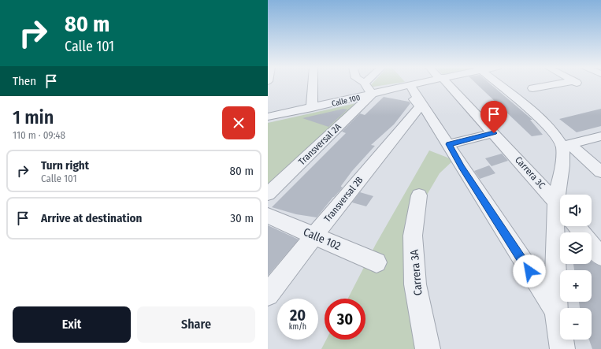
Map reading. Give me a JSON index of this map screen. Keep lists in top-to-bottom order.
{
  "streets": {
    "street": [
      "Calle 100",
      "Transversal 2A",
      "Carrera 3C",
      "Transversal 2B",
      "Calle 102",
      "Carrera 3A"
    ]
  },
  "crossings": [
    ["Calle 100", "Transversal 2A"],
    ["Transversal 2B", "Calle 102"]
  ],
  "page": {
    "turn": ["80 m", "Calle 101"],
    "then": "Then",
    "heading": ["1 min", "110 m · 09:48"],
    "list": [
      {
        "name": "Turn right",
        "note": "Calle 101",
        "value": "80 m"
      },
      {
        "name": "Arrive at destination",
        "value": "30 m"
      }
    ],
    "map_buttons": ["+", "−"],
    "speed": "20 km/h",
    "limit": "30",
    "buttons": ["Exit", "Share"]
  }
}
